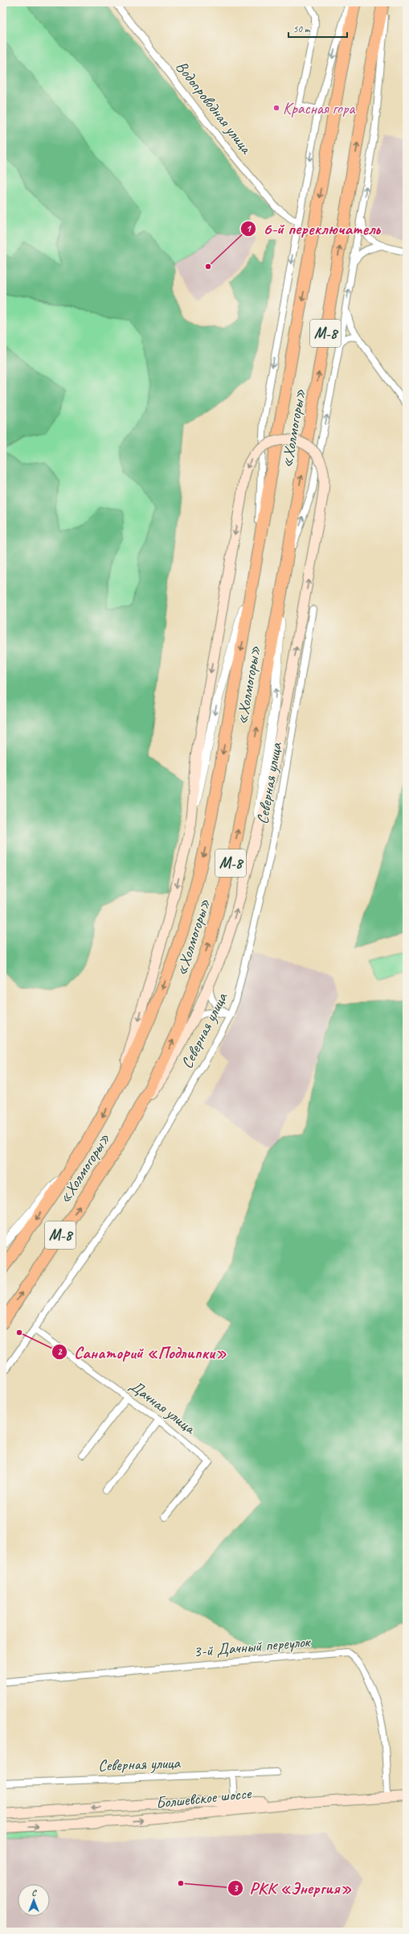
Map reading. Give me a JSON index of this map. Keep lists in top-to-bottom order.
{
  "streets": {
    "highway": ["М-8", "«Холмогоры»"],
    "main road": ["Болшевское шоссе"],
    "street": [
      "Водопроводная улица",
      "Северная улица",
      "Дачная улица",
      "3-й Дачный переулок"
    ]
  },
  "crossings": [
    ["Северная улица", "Дачная улица"],
    ["3-й Дачный переулок", "Болшевское шоссе"]
  ],
  "places": [
    "Красная гора",
    "6-й переключатель",
    "Санаторий «Подлипки»",
    "РКК «Энергия»"
  ],
  "scale_bar": "50 m",
  "north": "top"
}
